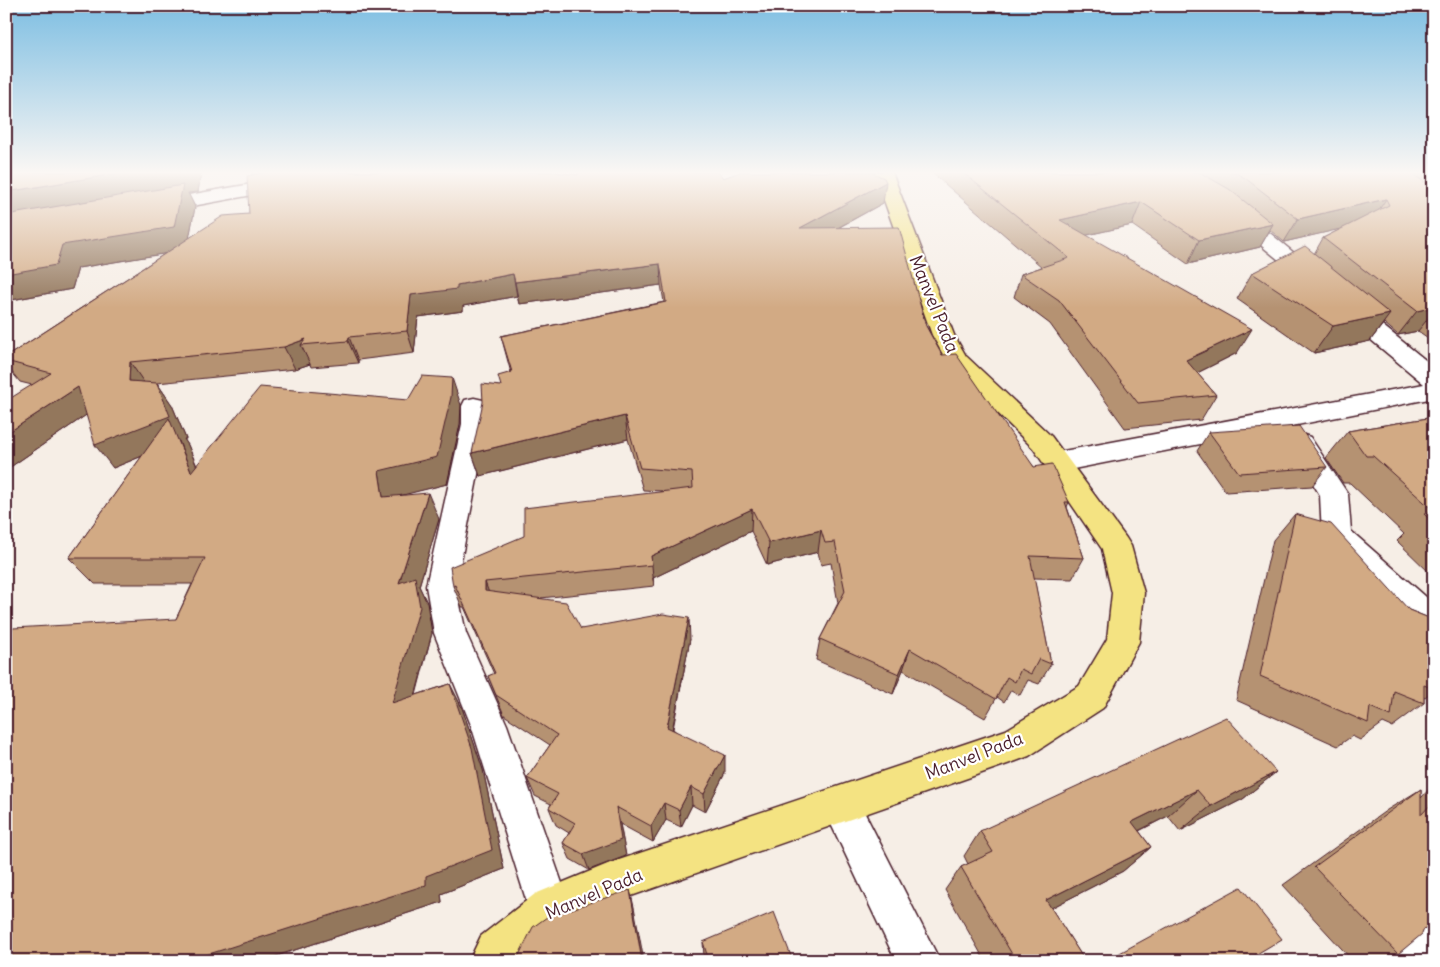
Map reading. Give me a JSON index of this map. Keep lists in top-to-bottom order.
{
  "streets": {
    "main road": ["Manvel Pada"]
  }
}
